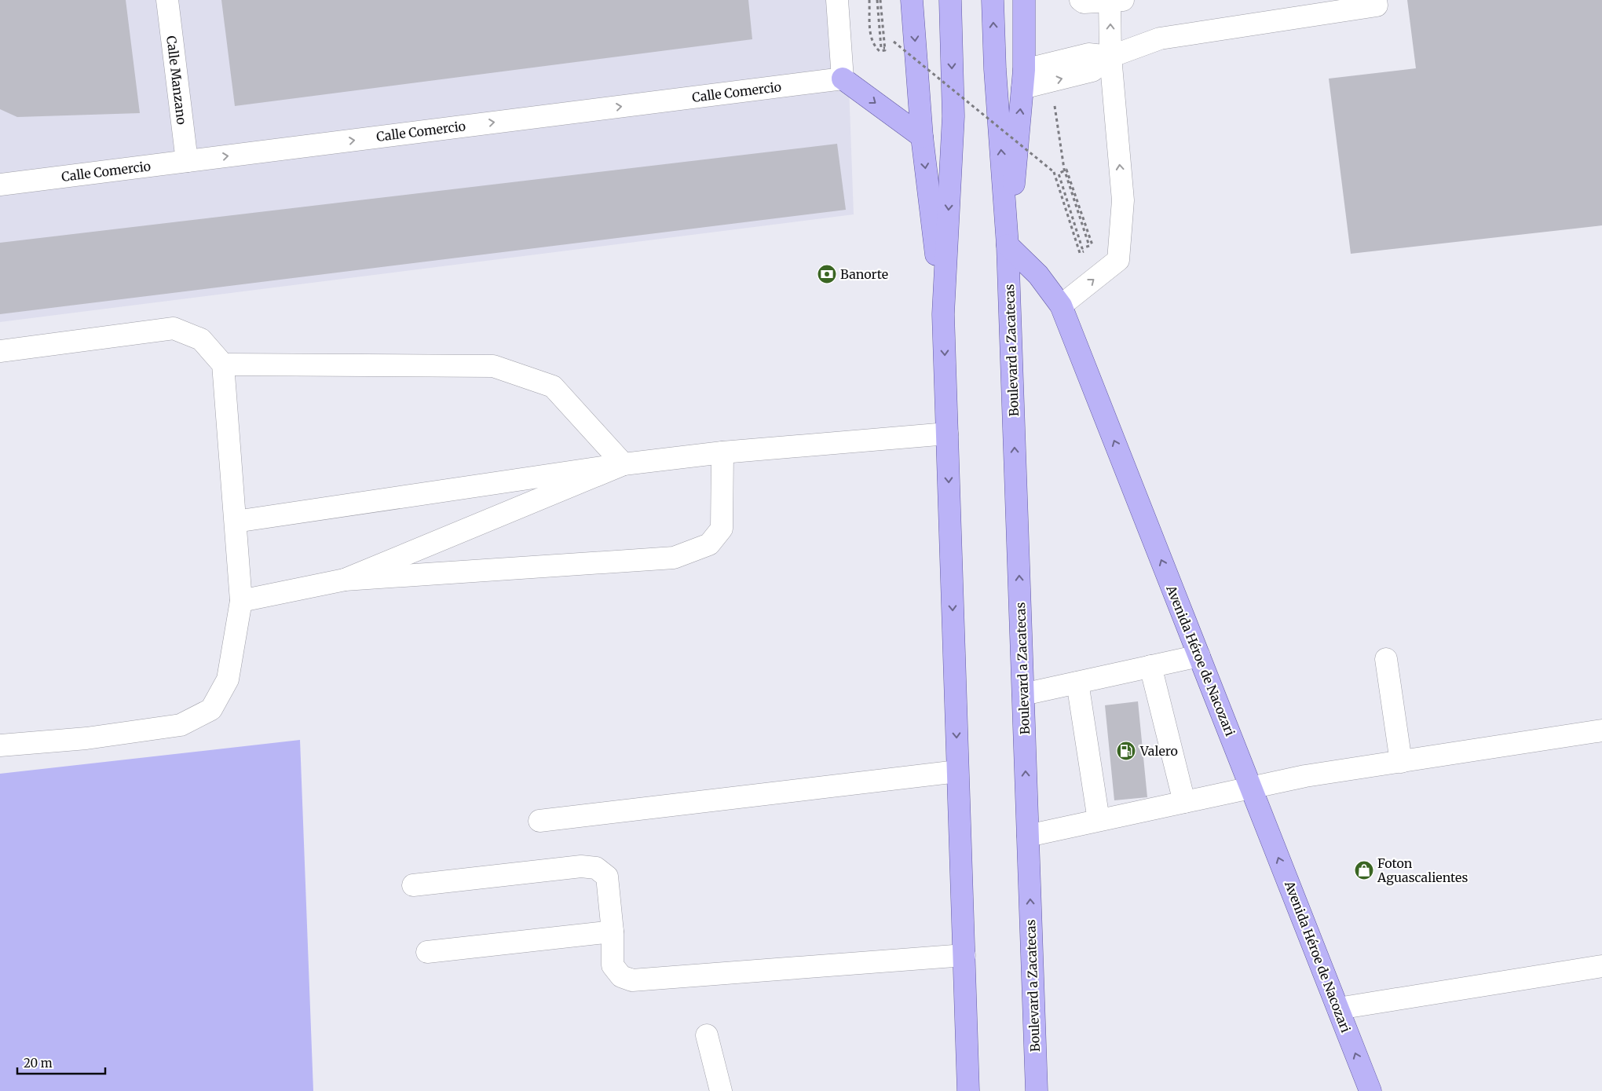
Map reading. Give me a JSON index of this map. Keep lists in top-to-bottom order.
{
  "streets": {
    "main road": ["Boulevard a Zacatecas", "Avenida Héroe de Nacozari"],
    "street": ["Calle Manzano", "Calle Comercio"]
  },
  "crossings": [
    ["Calle Manzano", "Calle Comercio"],
    ["Boulevard a Zacatecas", "Avenida Héroe de Nacozari"]
  ],
  "one_way": ["Calle Comercio", "Avenida Héroe de Nacozari"],
  "places": {
    "bank": ["Banorte"],
    "fuel station": ["Valero"],
    "shop": ["Foton Aguascalientes"]
  },
  "scale_bar": "20 m"
}
